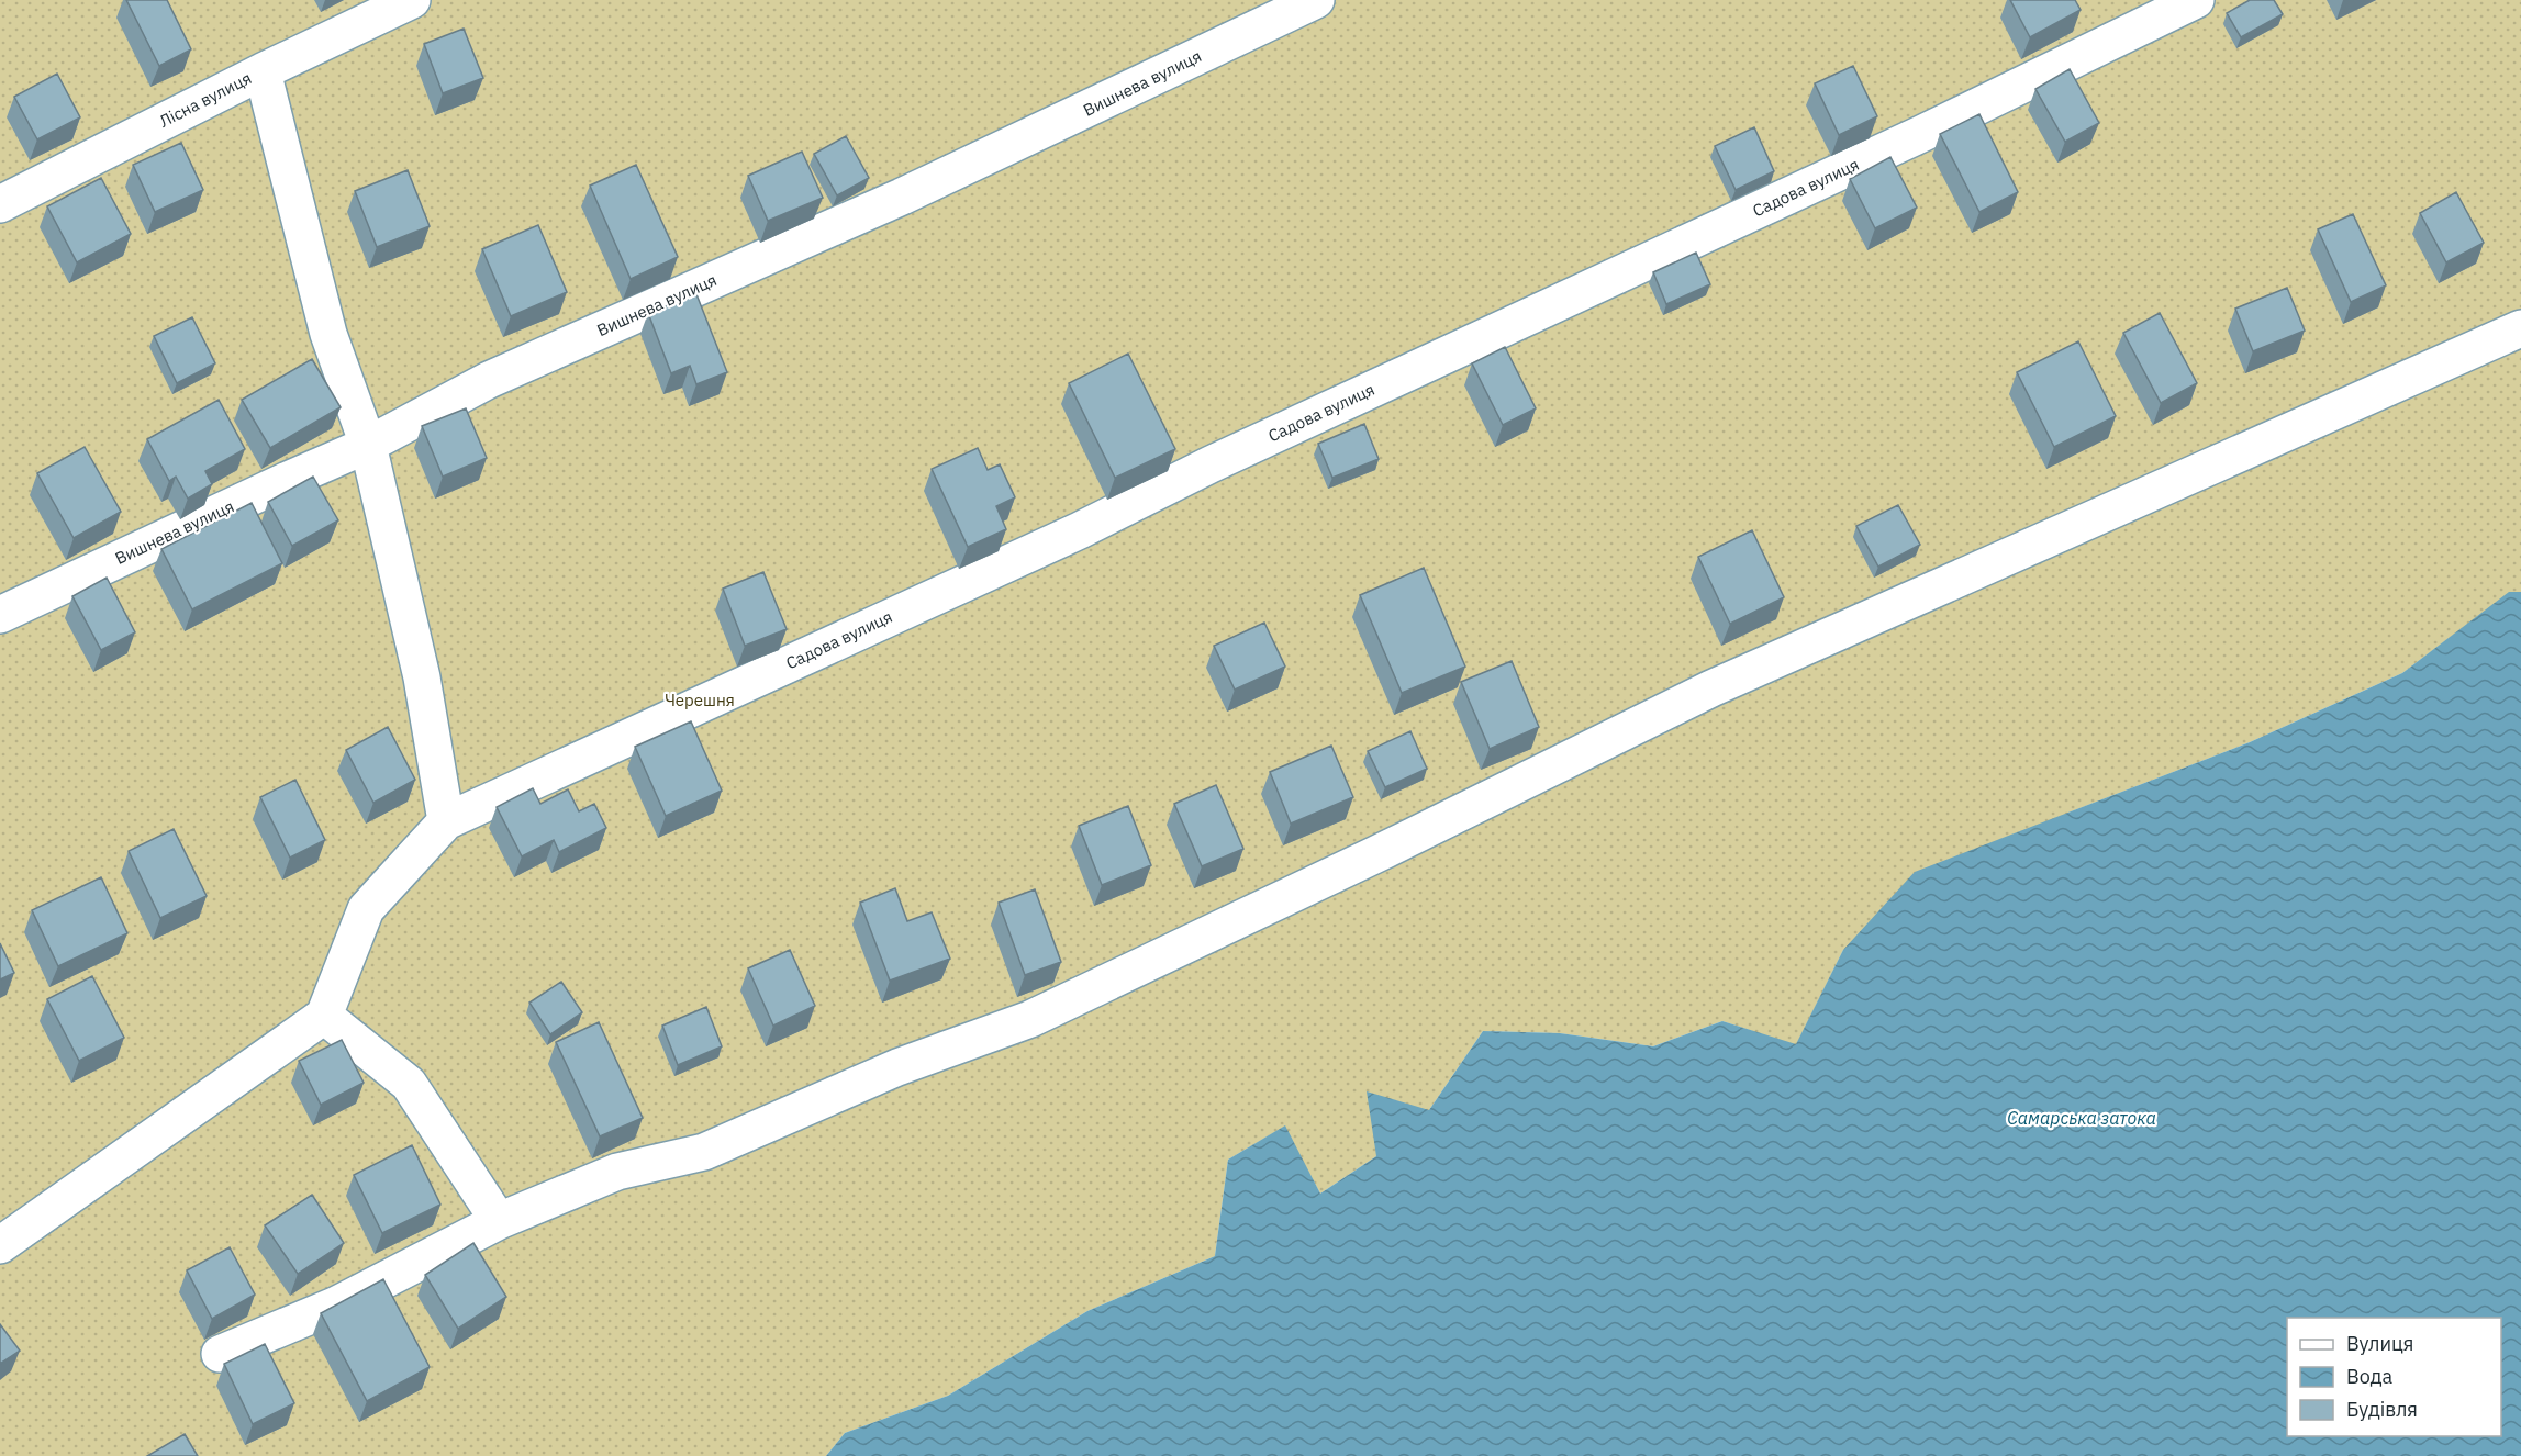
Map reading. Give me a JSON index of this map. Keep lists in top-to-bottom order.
{
  "streets": {
    "lane": ["Вишнева вулиця", "Лісна вулиця", "Садова вулиця"]
  },
  "water": ["Самарська затока"],
  "parks": ["Черешня"],
  "legend": ["Вулиця", "Вода", "Будівля"]
}
